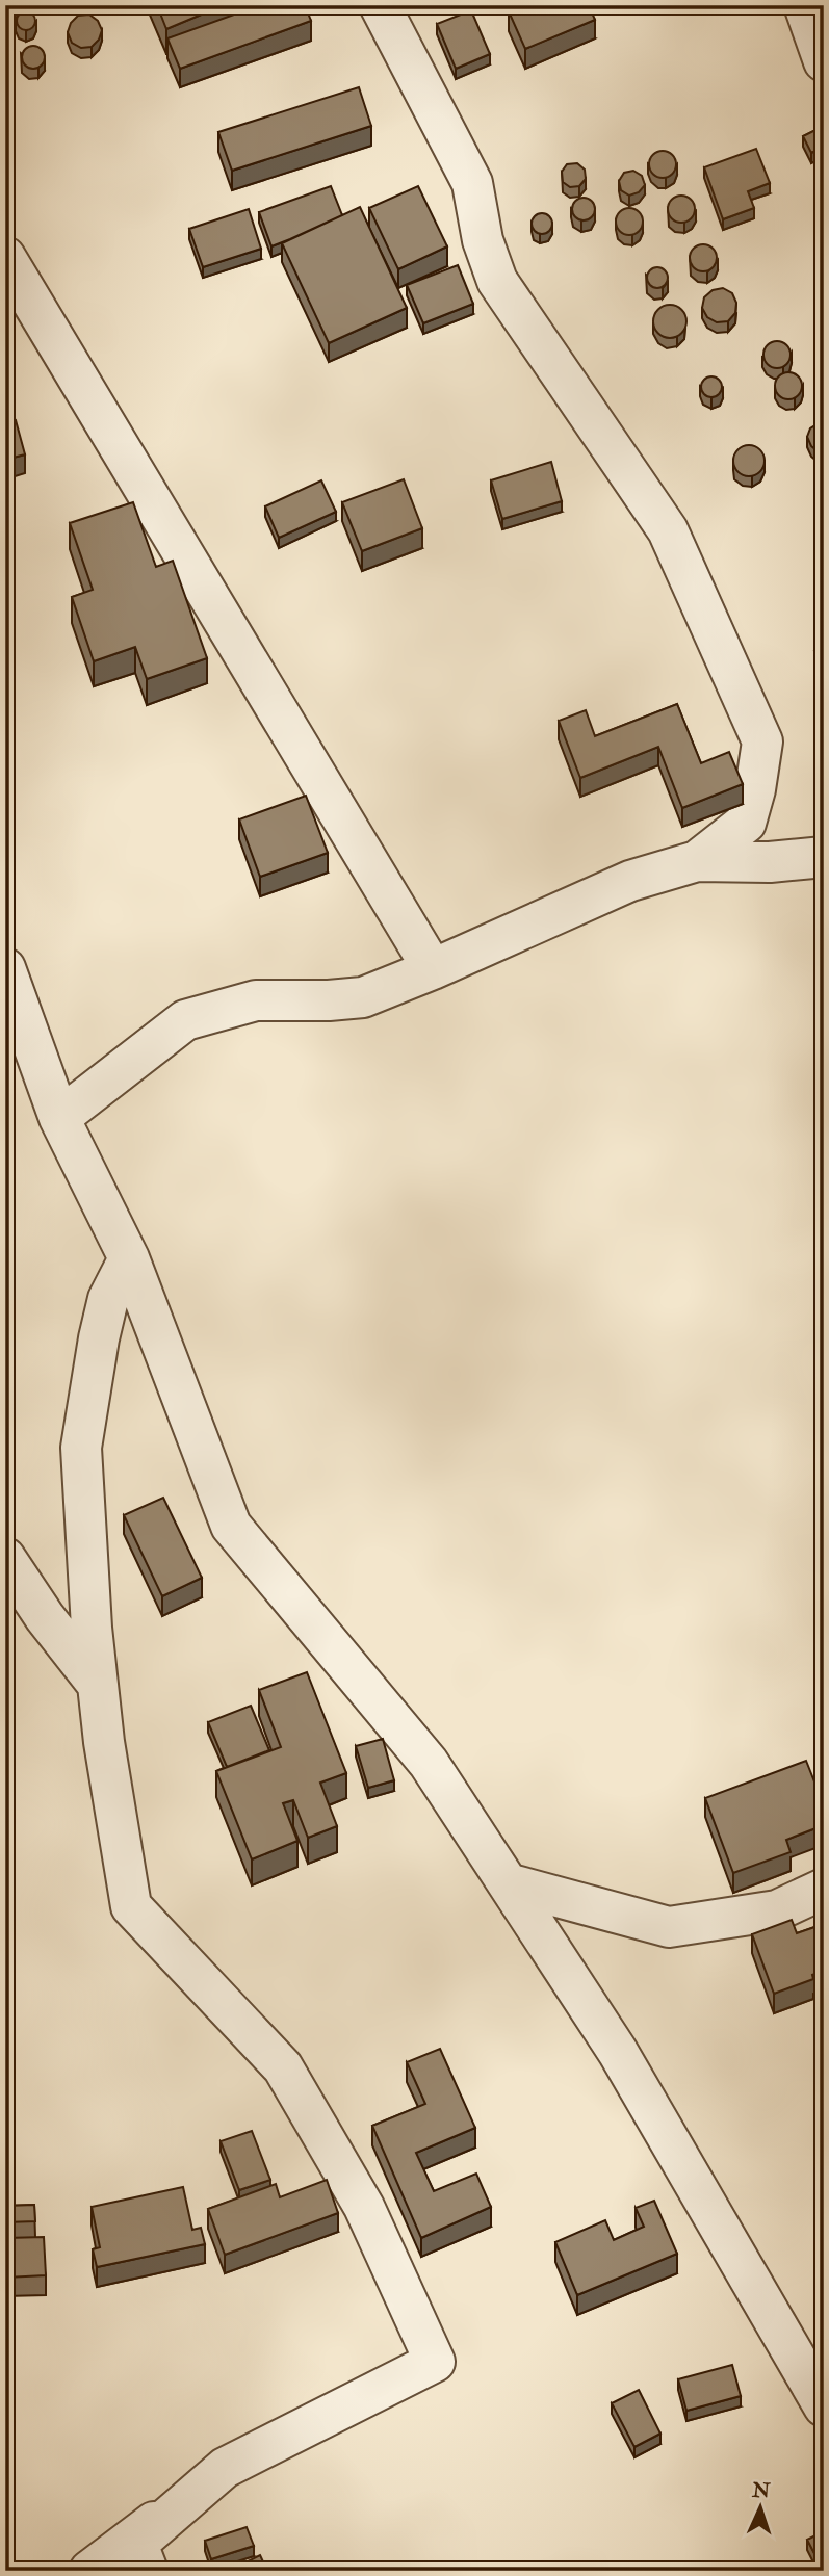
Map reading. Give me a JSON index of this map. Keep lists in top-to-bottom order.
{
  "north": "top"
}
